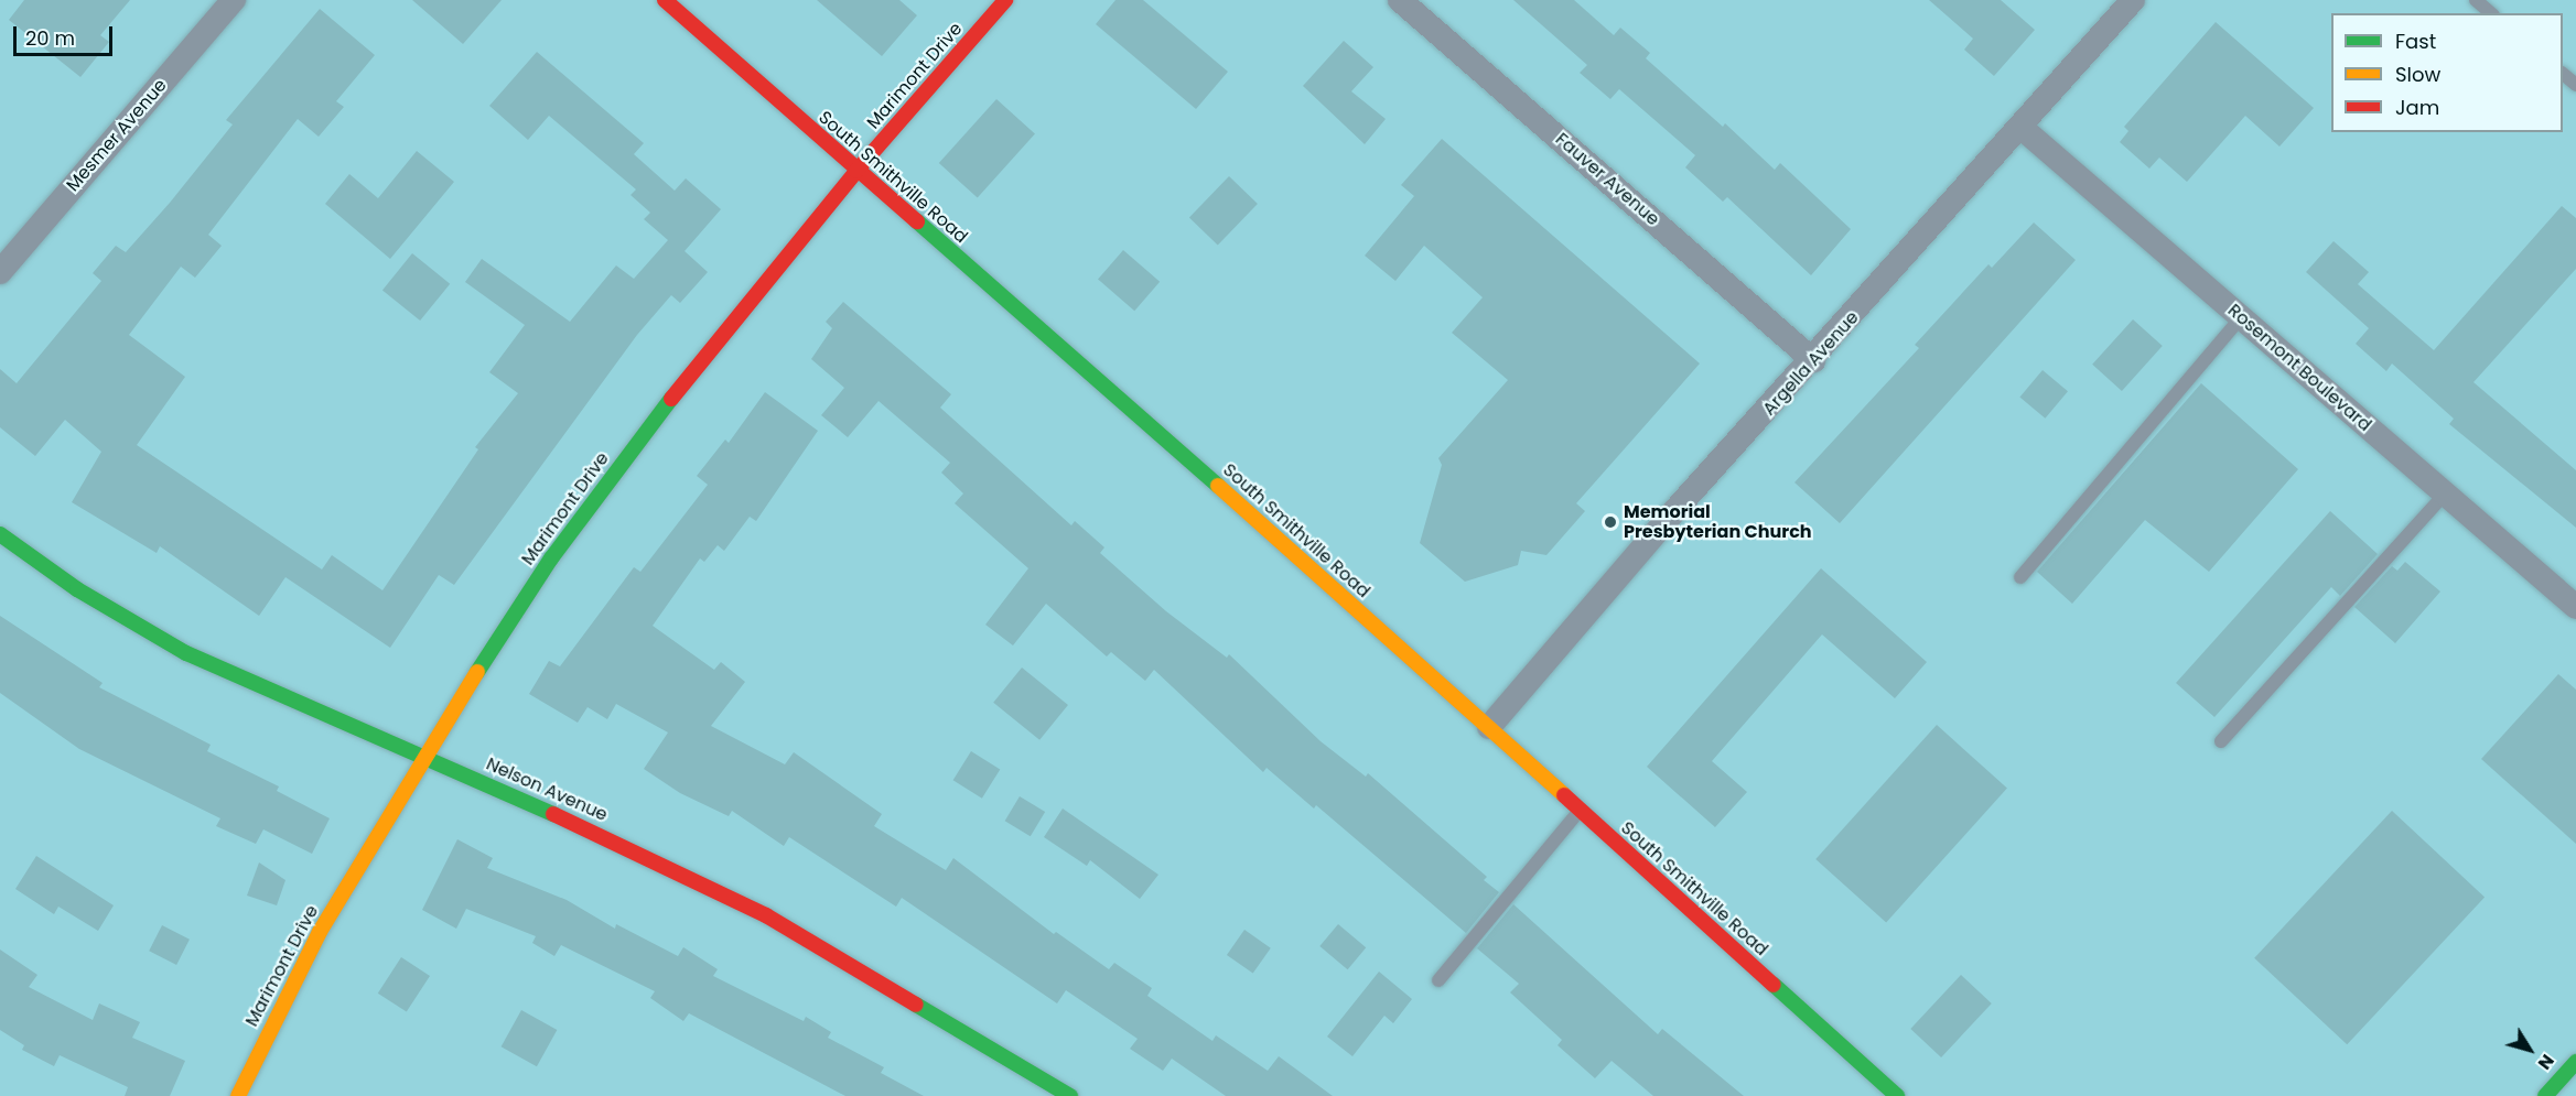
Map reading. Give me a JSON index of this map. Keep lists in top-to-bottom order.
{
  "streets": {
    "street": [
      "Marimont Drive",
      "Mesmer Avenue",
      "South Smithville Road",
      "Fauver Avenue",
      "Argella Avenue",
      "Rosemont Boulevard",
      "Nelson Avenue"
    ]
  },
  "crossings": [
    ["Marimont Drive", "South Smithville Road"],
    ["Marimont Drive", "Nelson Avenue"],
    ["South Smithville Road", "Argella Avenue"],
    ["Fauver Avenue", "Argella Avenue"],
    ["Argella Avenue", "Rosemont Boulevard"]
  ],
  "places": ["Memorial Presbyterian Church"],
  "legend": ["Fast", "Slow", "Jam"],
  "scale_bar": "20 m",
  "north": "bottom right"
}
